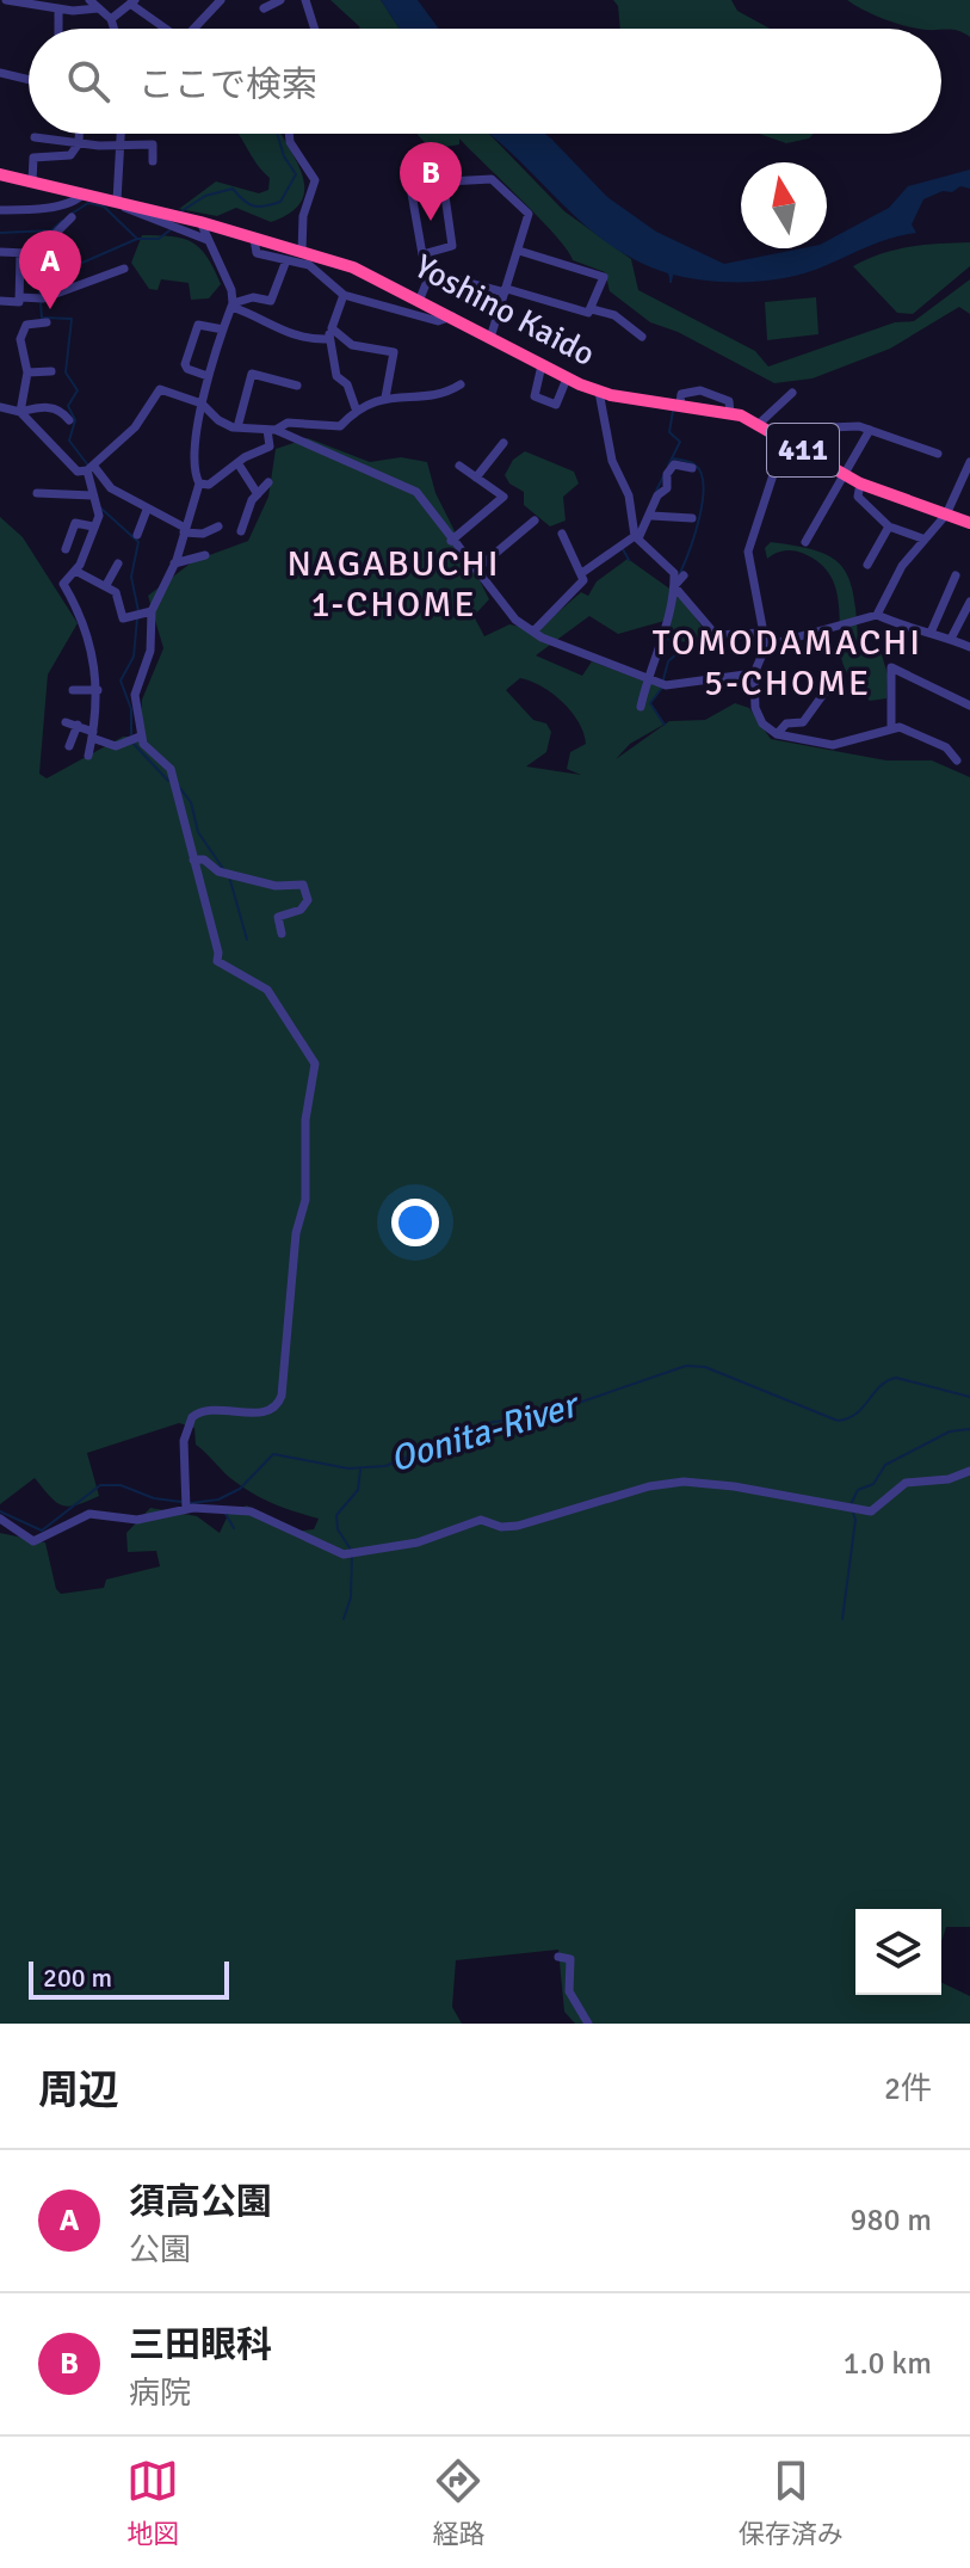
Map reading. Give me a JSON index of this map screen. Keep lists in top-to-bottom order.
{
  "streets": {
    "highway": ["Yoshino Kaido", "411"]
  },
  "districts": ["NAGABUCHI 1-CHOME", "TOMODAMACHI 5-CHOME"],
  "water": ["Oonita-River"],
  "scale_bar": "200 m",
  "north": "top",
  "page": {
    "search": "ここで検索",
    "pins": ["B", "A"],
    "scale": "200 m",
    "heading": ["周辺", "2件"],
    "list": [
      {
        "mark": "A",
        "name": "須高公園",
        "note": "公園",
        "value": "980 m"
      },
      {
        "mark": "B",
        "name": "三田眼科",
        "note": "病院",
        "value": "1.0 km"
      }
    ],
    "nav": ["地図", "経路", "保存済み"]
  }
}
